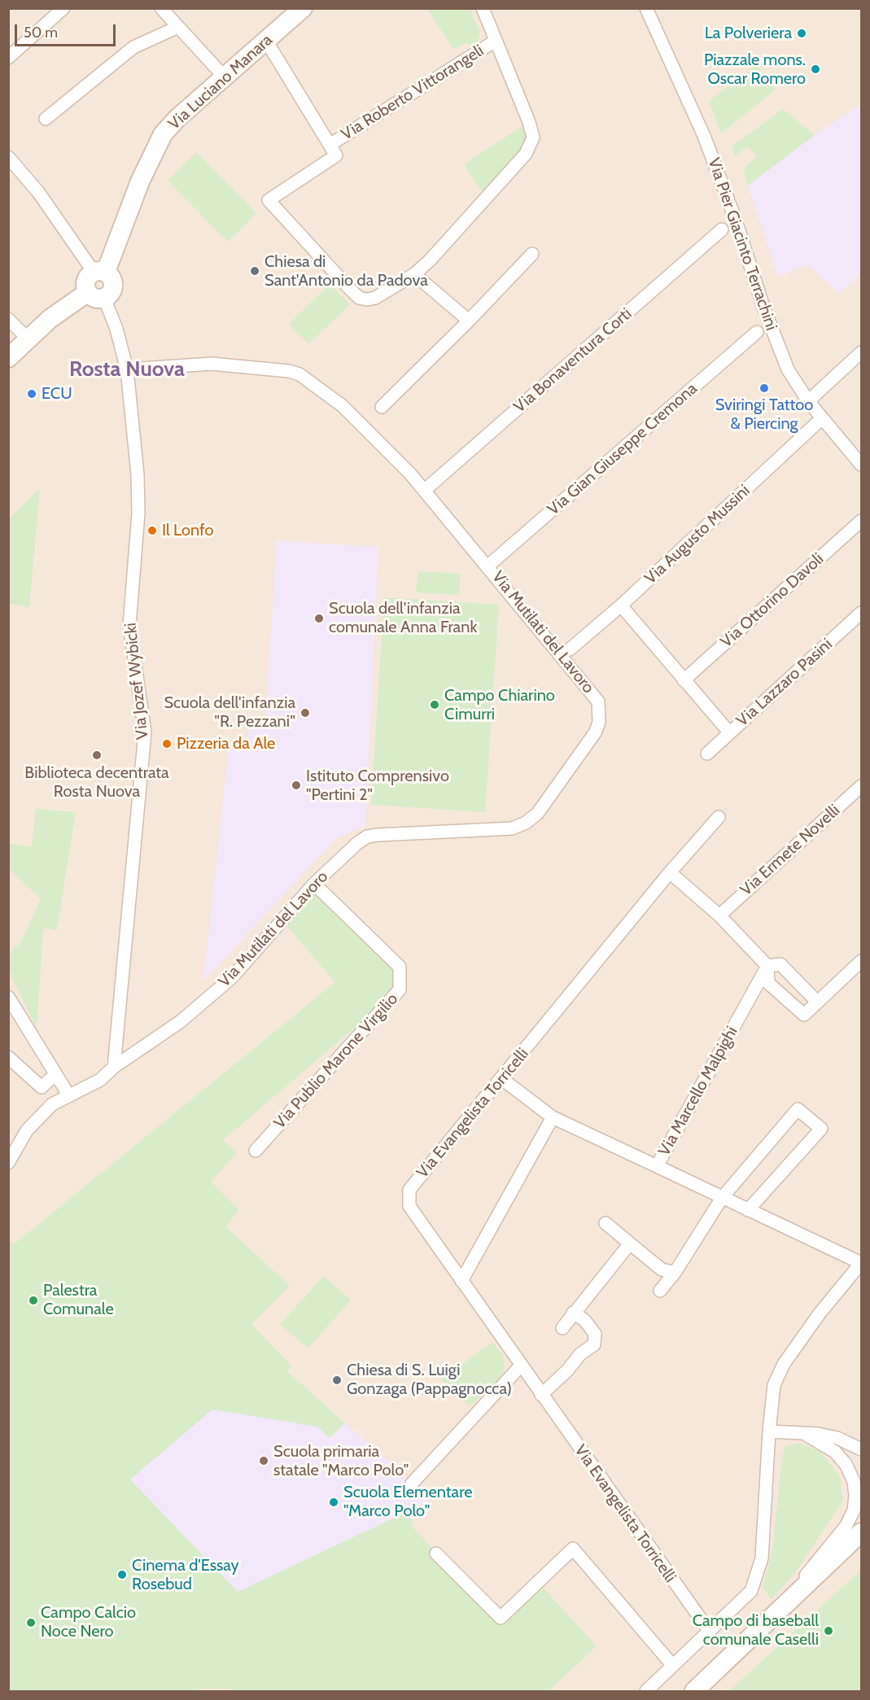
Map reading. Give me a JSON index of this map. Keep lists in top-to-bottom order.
{
  "streets": {
    "street": [
      "Via Luciano Manara",
      "Via Roberto Vittorangeli",
      "Via Pier Giacinto Terrachini",
      "Via Bonaventura Corti",
      "Via Gian Giuseppe Cremona",
      "Via Augusto Mussini",
      "Via Ottorino Davoli",
      "Via Mutilati del Lavoro",
      "Via Jozef Wybicki",
      "Via Lazzaro Pasini",
      "Via Ermete Novelli",
      "Via Publio Marone Virgilio",
      "Via Marcello Malpighi",
      "Via Evangelista Torricelli"
    ]
  },
  "crossings": [
    ["Via Luciano Manara", "Via Roberto Vittorangeli"],
    ["Via Luciano Manara", "Via Jozef Wybicki"],
    ["Via Pier Giacinto Terrachini", "Via Augusto Mussini"],
    ["Via Bonaventura Corti", "Via Mutilati del Lavoro"],
    ["Via Gian Giuseppe Cremona", "Via Mutilati del Lavoro"],
    ["Via Mutilati del Lavoro", "Via Jozef Wybicki"],
    ["Via Mutilati del Lavoro", "Via Publio Marone Virgilio"],
    ["Via Marcello Malpighi", "Via Evangelista Torricelli"]
  ],
  "districts": ["Rosta Nuova"],
  "places": [
    "La Polveriera",
    "Piazzale mons. Oscar Romero",
    "Chiesa di Sant'Antonio da Padova",
    "Sviringi Tattoo & Piercing",
    "ECU",
    "Il Lonfo",
    "Scuola dell'infanzia comunale Anna Frank",
    "Campo Chiarino Cimurri",
    "Scuola dell'infanzia \"R. Pezzani\"",
    "Pizzeria da Ale",
    "Biblioteca decentrata Rosta Nuova",
    "Istituto Comprensivo \"Pertini 2\"",
    "Palestra Comunale",
    "Chiesa di S. Luigi Gonzaga (Pappagnocca)",
    "Scuola primaria statale \"Marco Polo\"",
    "Scuola Elementare \"Marco Polo\"",
    "Cinema d'Essay Rosebud",
    "Campo Calcio Noce Nero",
    "Campo di baseball comunale Caselli"
  ],
  "scale_bar": "50 m"
}
